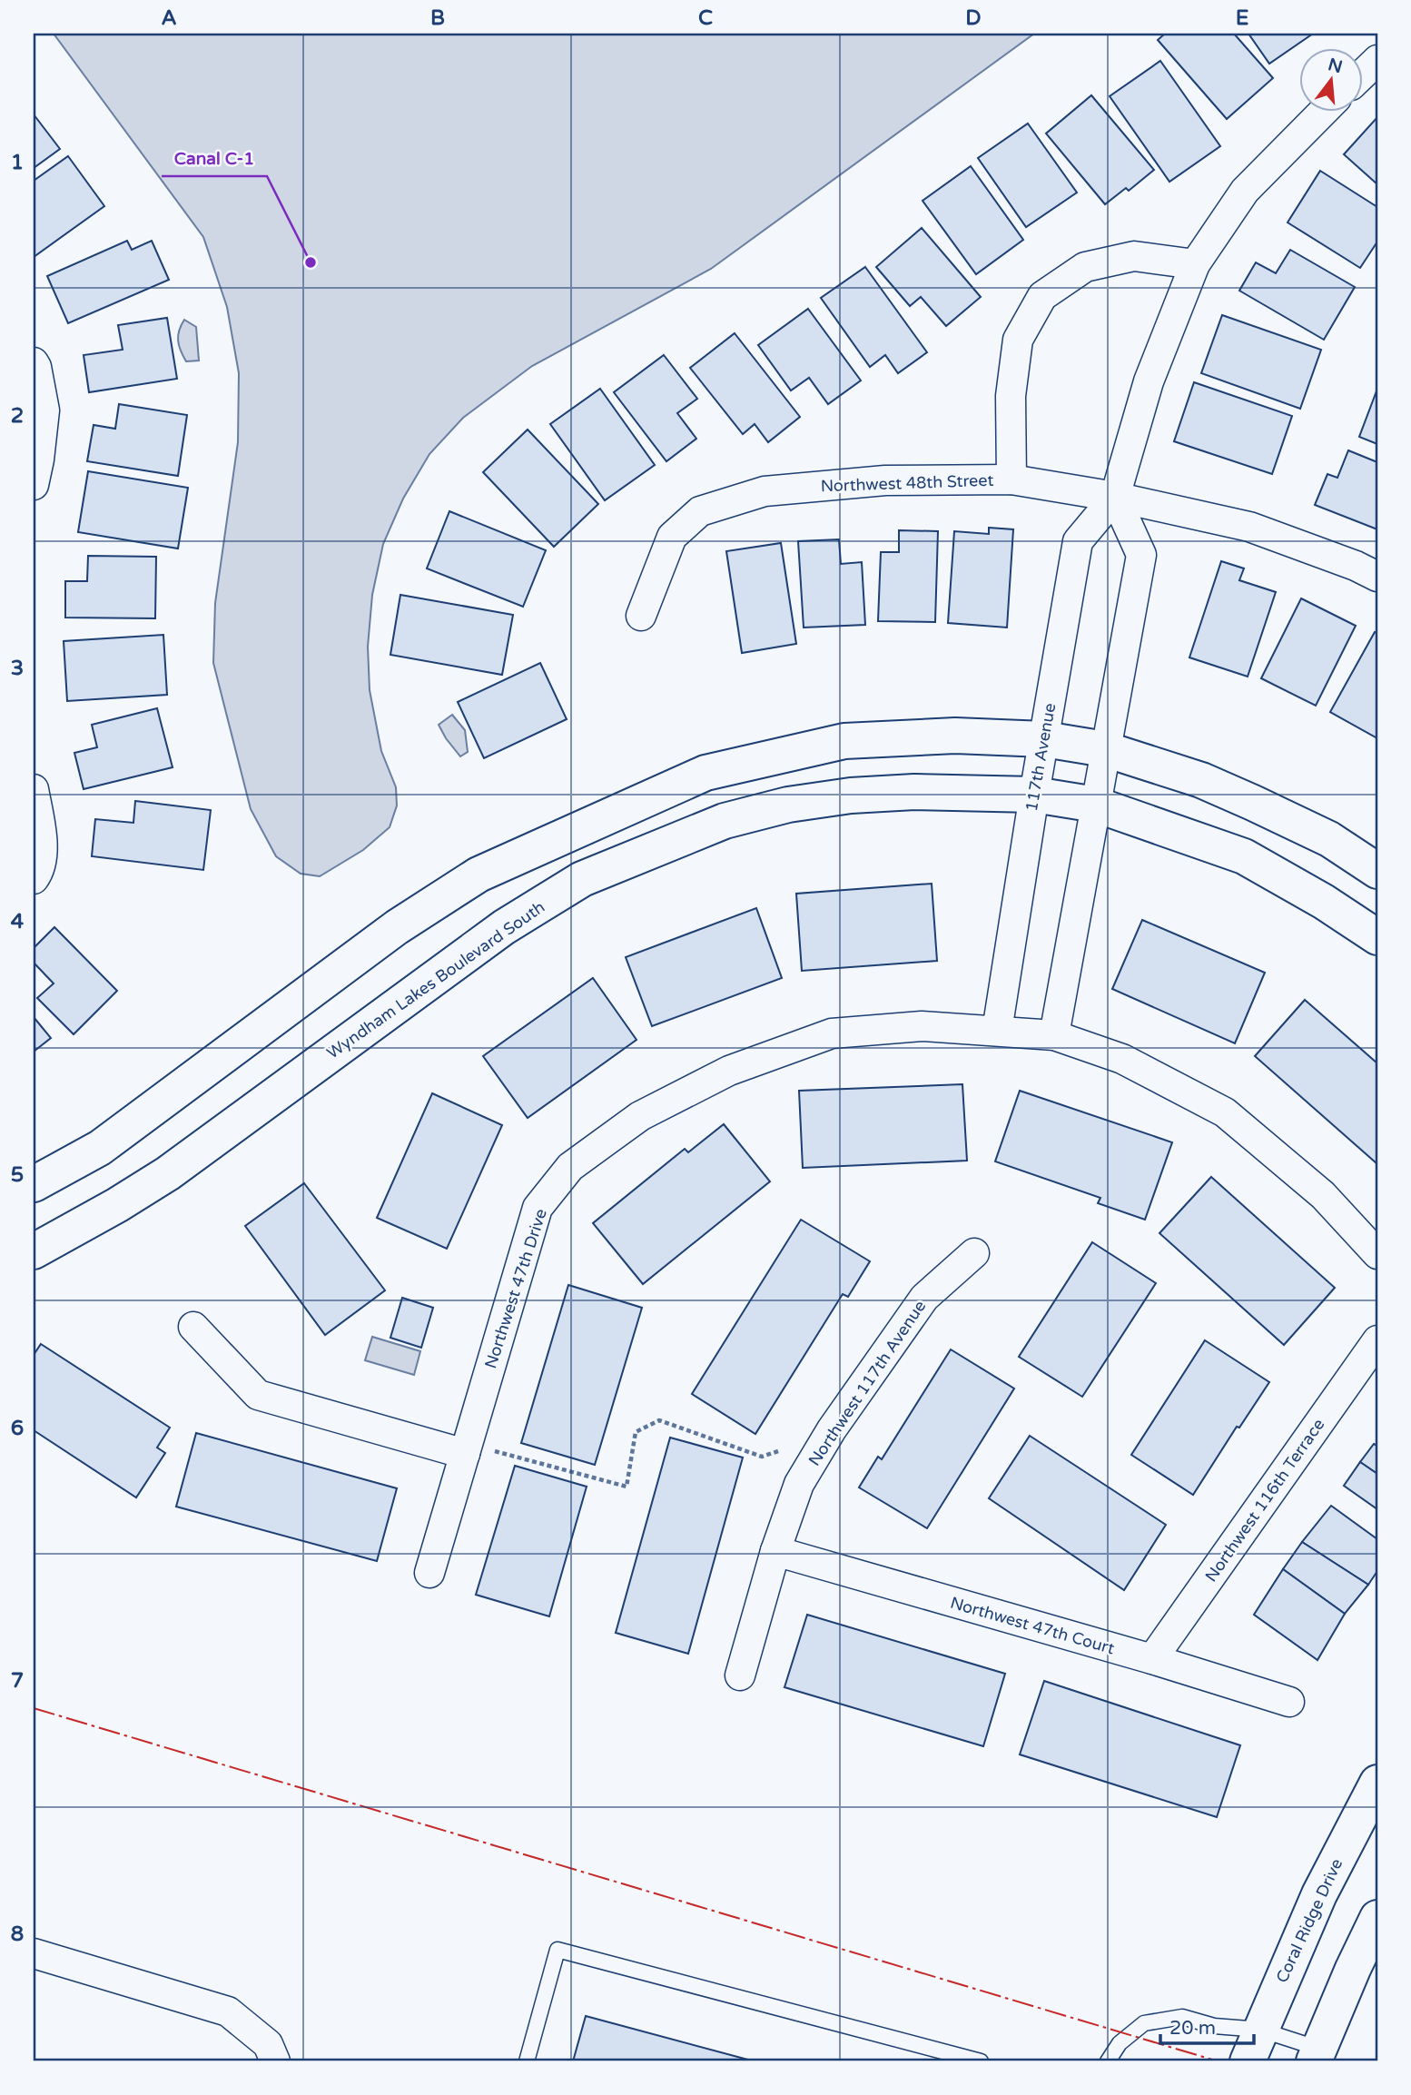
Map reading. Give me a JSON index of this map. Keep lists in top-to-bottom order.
{
  "streets": {
    "street": [
      "Northwest 48th Street",
      "117th Avenue",
      "Wyndham Lakes Boulevard South",
      "Northwest 47th Drive",
      "Northwest 117th Avenue",
      "Northwest 116th Terrace",
      "Northwest 47th Court",
      "Coral Ridge Drive"
    ]
  },
  "crossings": [
    ["Northwest 48th Street", "117th Avenue"],
    ["117th Avenue", "Wyndham Lakes Boulevard South"],
    ["117th Avenue", "Northwest 47th Drive"],
    ["Northwest 117th Avenue", "Northwest 47th Court"],
    ["Northwest 116th Terrace", "Northwest 47th Court"]
  ],
  "places": ["Canal C-1"],
  "scale_bar": "20 m",
  "north": "top",
  "grid": {
    "columns": [
      "A",
      "B",
      "C",
      "D",
      "E"
    ],
    "rows": [
      "1",
      "2",
      "3",
      "4",
      "5",
      "6",
      "7",
      "8"
    ]
  }
}
